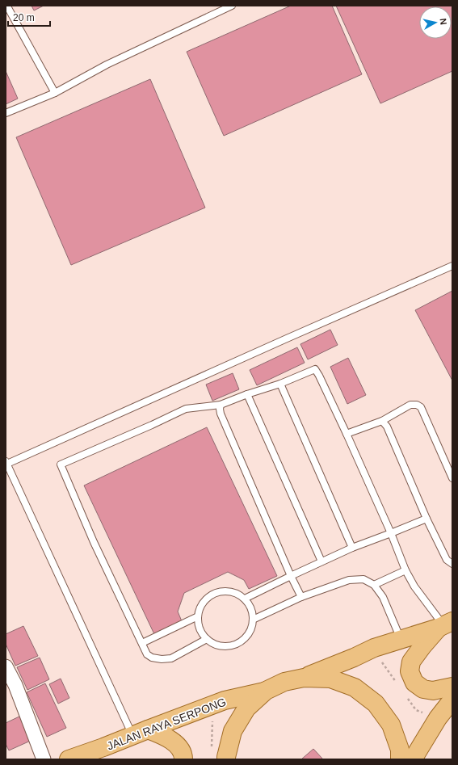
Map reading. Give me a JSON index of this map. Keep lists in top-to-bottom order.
{
  "streets": {
    "main road": ["JALAN RAYA SERPONG"]
  },
  "scale_bar": "20 m",
  "north": "right"
}
